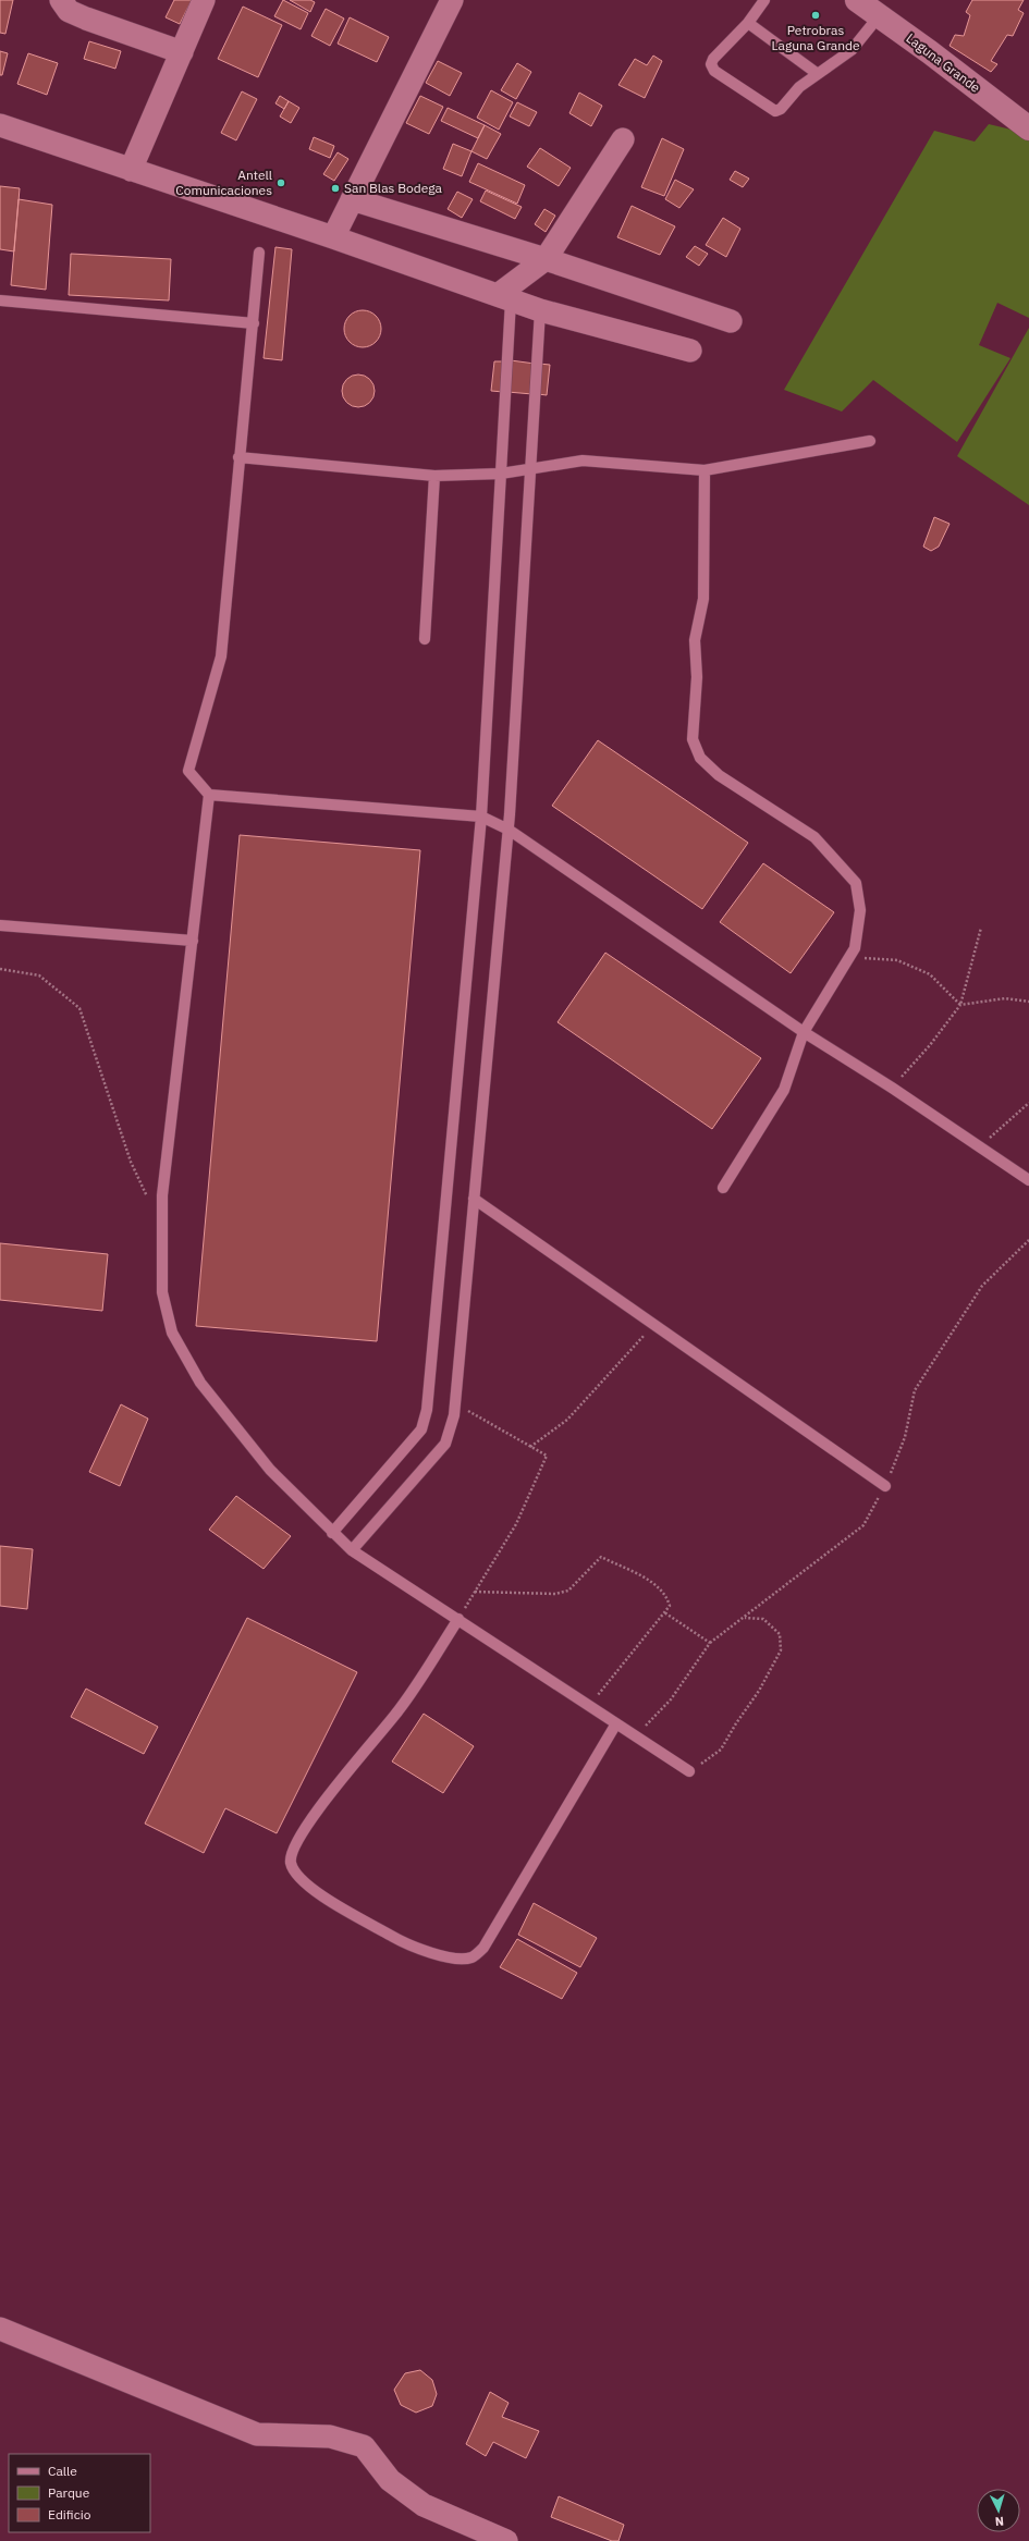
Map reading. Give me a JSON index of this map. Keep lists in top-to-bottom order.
{
  "streets": {
    "main road": ["Laguna Grande"]
  },
  "places": ["Petrobras Laguna Grande", "Antell Comunicaciones", "San Blas Bodega"],
  "legend": ["Calle", "Parque", "Edificio"],
  "north": "bottom"
}
